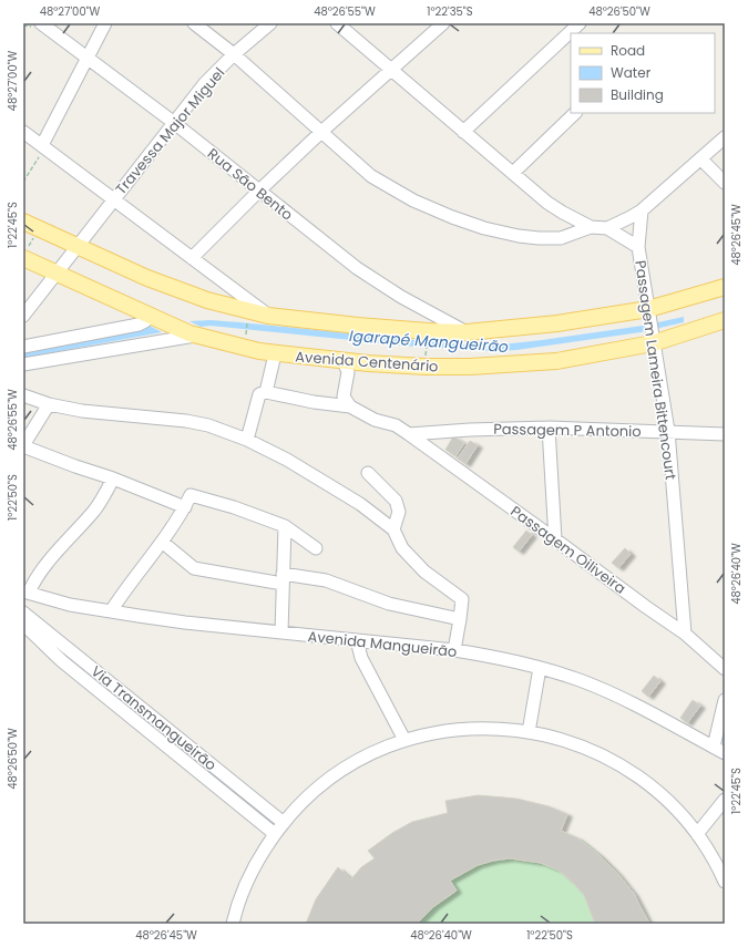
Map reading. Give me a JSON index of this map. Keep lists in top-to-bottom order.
{
  "streets": {
    "main road": ["Avenida Centenário"],
    "street": [
      "Travessa Major Miguel",
      "Rua São Bento",
      "Passagem Lameira Bittencourt",
      "Passagem P Antonio",
      "Passagem Oiliveira",
      "Avenida Mangueirão",
      "Via Transmangueirão"
    ]
  },
  "crossings": [
    ["Travessa Major Miguel", "Rua São Bento"],
    ["Travessa Major Miguel", "Avenida Centenário"],
    ["Avenida Centenário", "Passagem Lameira Bittencourt"],
    ["Passagem Lameira Bittencourt", "Passagem P Antonio"],
    ["Passagem Lameira Bittencourt", "Passagem Oiliveira"],
    ["Passagem P Antonio", "Passagem Oiliveira"]
  ],
  "water": ["Igarapé Mangueirão"],
  "legend": ["Road", "Water", "Building"],
  "coordinates": [
    "48°27'00\"W",
    "48°26'55\"W",
    "1°22'35\"S",
    "48°26'50\"W",
    "1°22'45\"S",
    "48°26'45\"W",
    "1°22'50\"S",
    "48°26'40\"W"
  ]
}
